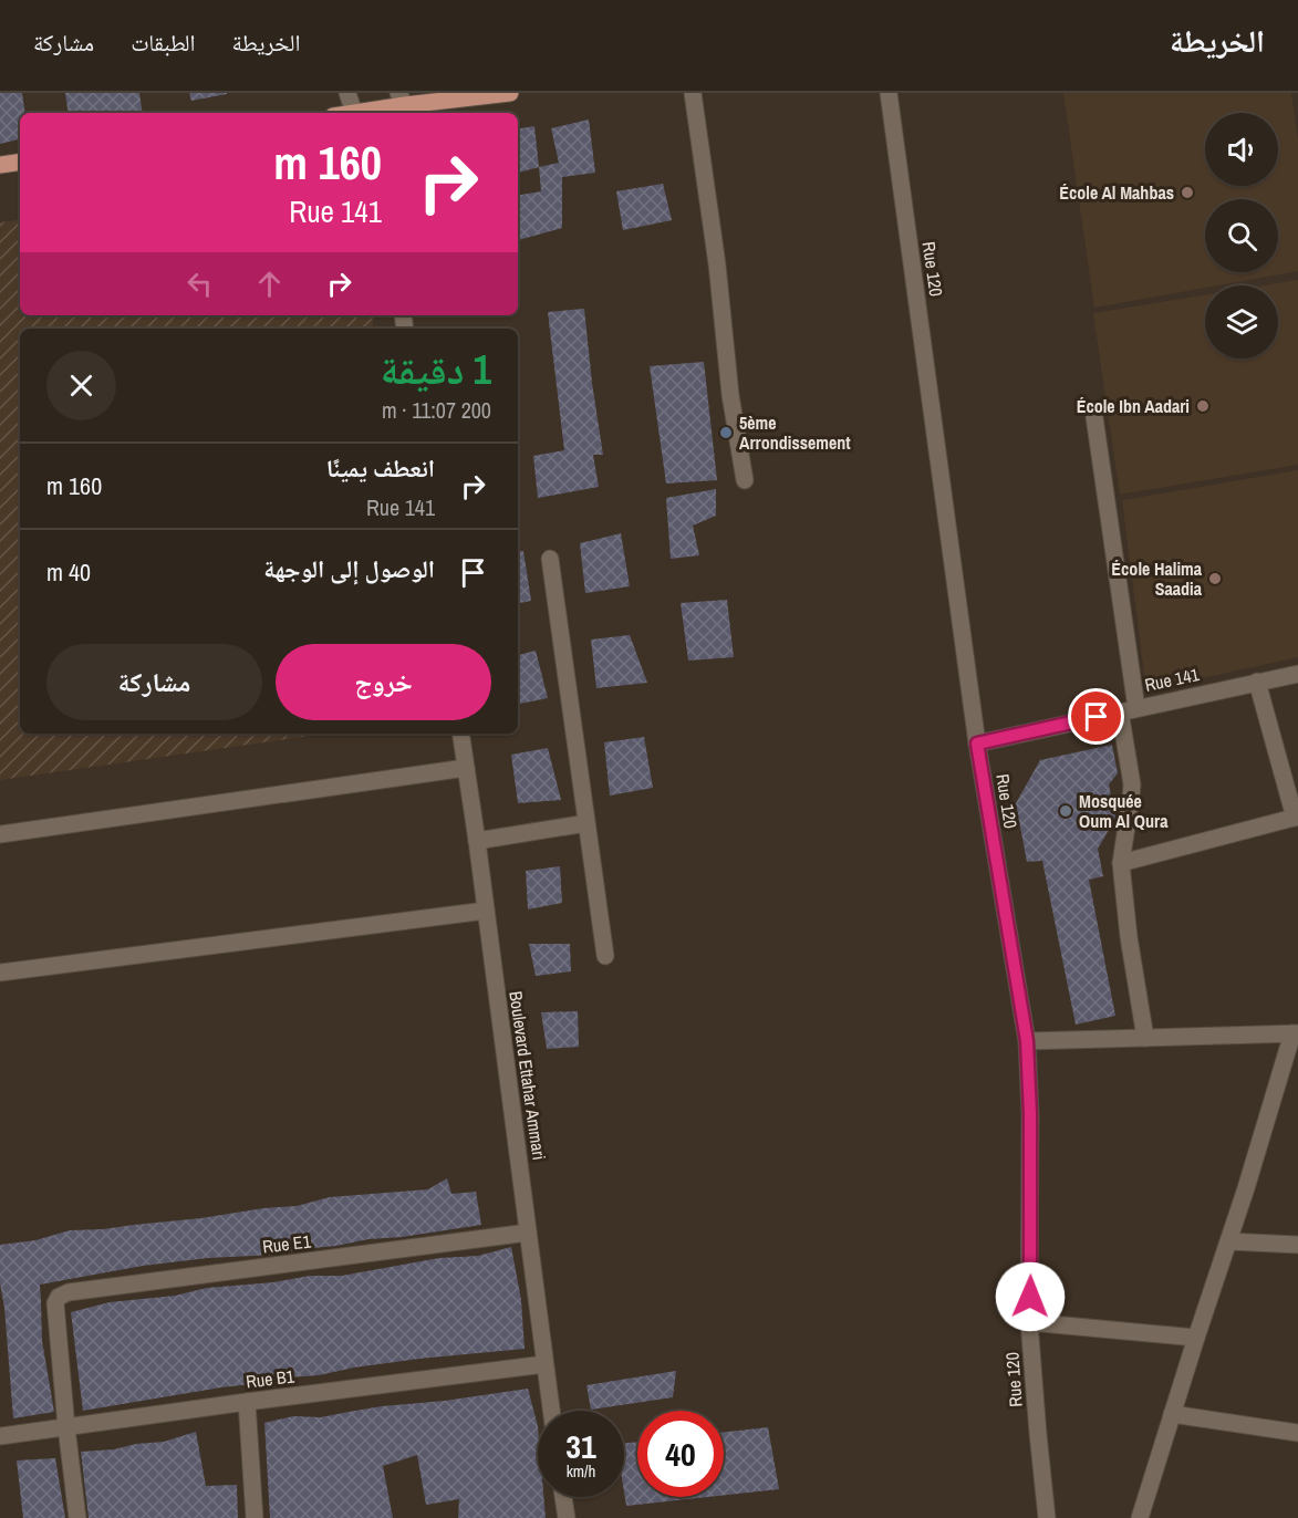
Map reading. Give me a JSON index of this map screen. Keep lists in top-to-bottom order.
{
  "streets": {
    "street": [
      "Rue 120",
      "Rue 141",
      "Boulevard Ettahar Ammari",
      "Rue E1",
      "Rue B1"
    ]
  },
  "crossings": [
    ["Rue 120", "Rue 141"],
    ["Boulevard Ettahar Ammari", "Rue E1"],
    ["Boulevard Ettahar Ammari", "Rue B1"],
    ["Rue E1", "Rue B1"]
  ],
  "places": [
    "École Al Mahbas",
    "École Ibn Aadari",
    "5ème Arrondissement",
    "École Halima Saadia",
    "Mosquée Oum Al Qura"
  ],
  "page": {
    "header": "الخريطة",
    "nav": ["الخريطة", "الطبقات", "مشاركة"],
    "turn": ["160 m", "Rue 141"],
    "heading": ["1 دقيقة", "200 m · 11:07"],
    "list": [
      {
        "name": "انعطف يمينًا",
        "note": "Rue 141",
        "value": "160 m"
      },
      {
        "name": "الوصول إلى الوجهة",
        "value": "40 m"
      }
    ],
    "buttons": ["خروج", "مشاركة"],
    "speed": "31 km/h",
    "limit": "40"
  }
}
